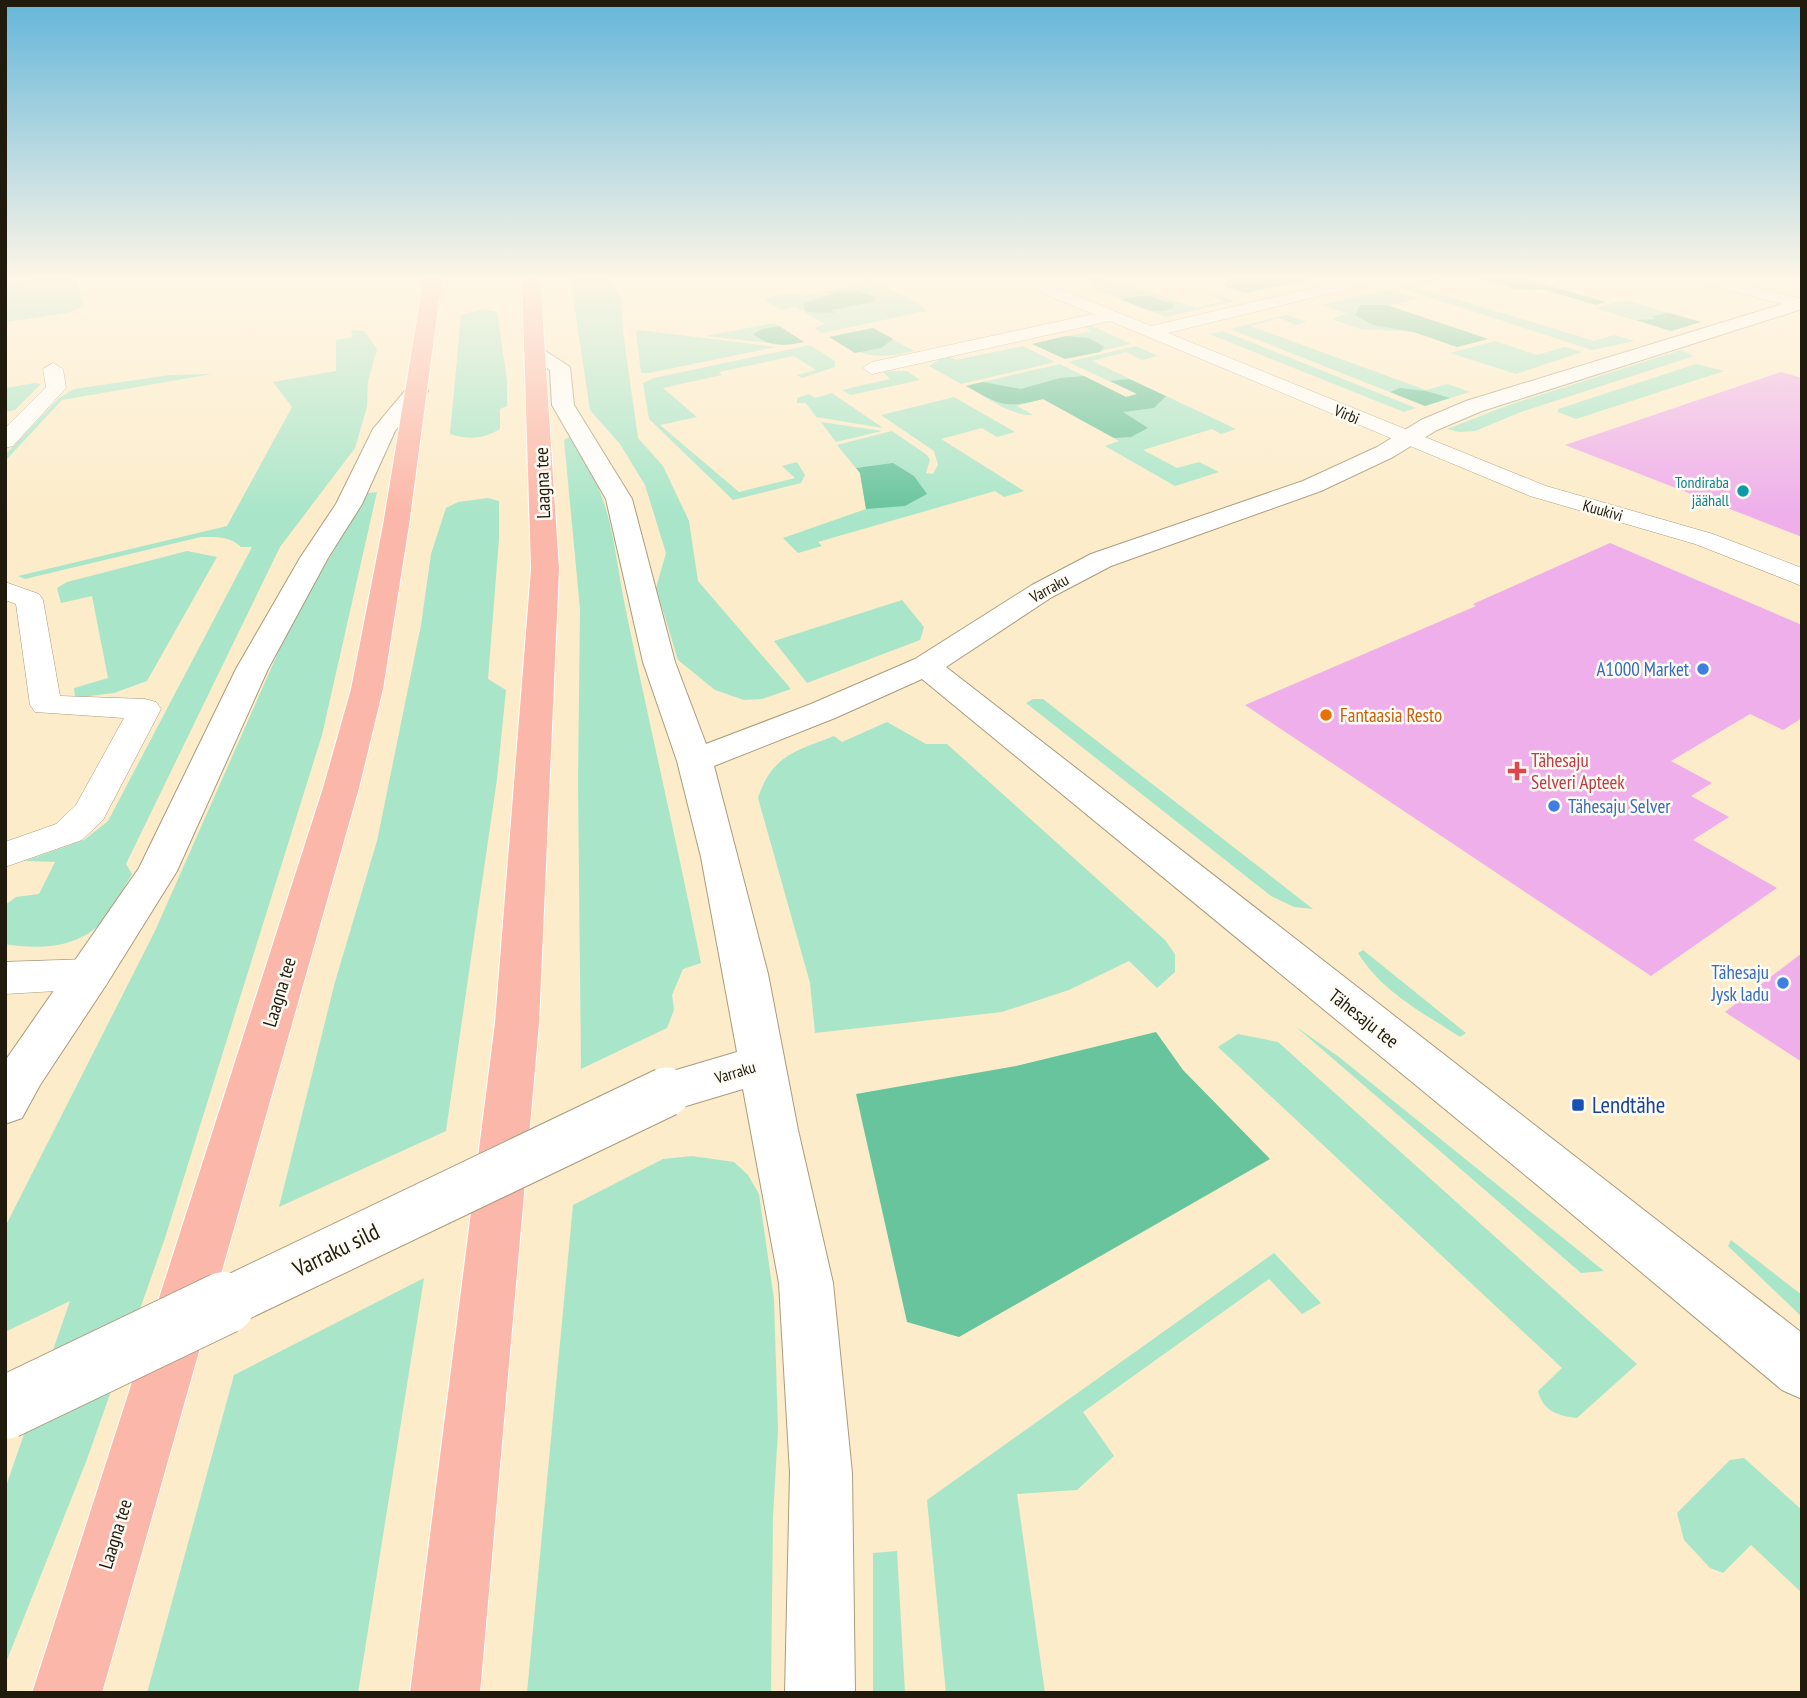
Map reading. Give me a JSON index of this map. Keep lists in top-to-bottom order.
{
  "streets": {
    "main road": ["Laagna tee"],
    "street": [
      "Virbi",
      "Kuukivi",
      "Varraku",
      "Tähesaju tee",
      "Varraku sild"
    ]
  },
  "crossings": [
    ["Virbi", "Kuukivi"],
    ["Virbi", "Varraku"],
    ["Kuukivi", "Varraku"],
    ["Varraku", "Tähesaju tee"],
    ["Varraku", "Varraku sild"]
  ],
  "places": {
    "other": [
      "Tondiraba jäähall",
      "A1000 Market",
      "Fantaasia Resto",
      "Tähesaju Selver",
      "Tähesaju Jysk ladu"
    ],
    "health": ["Tähesaju Selveri Apteek"],
    "transit": ["Lendtähe"]
  }
}
